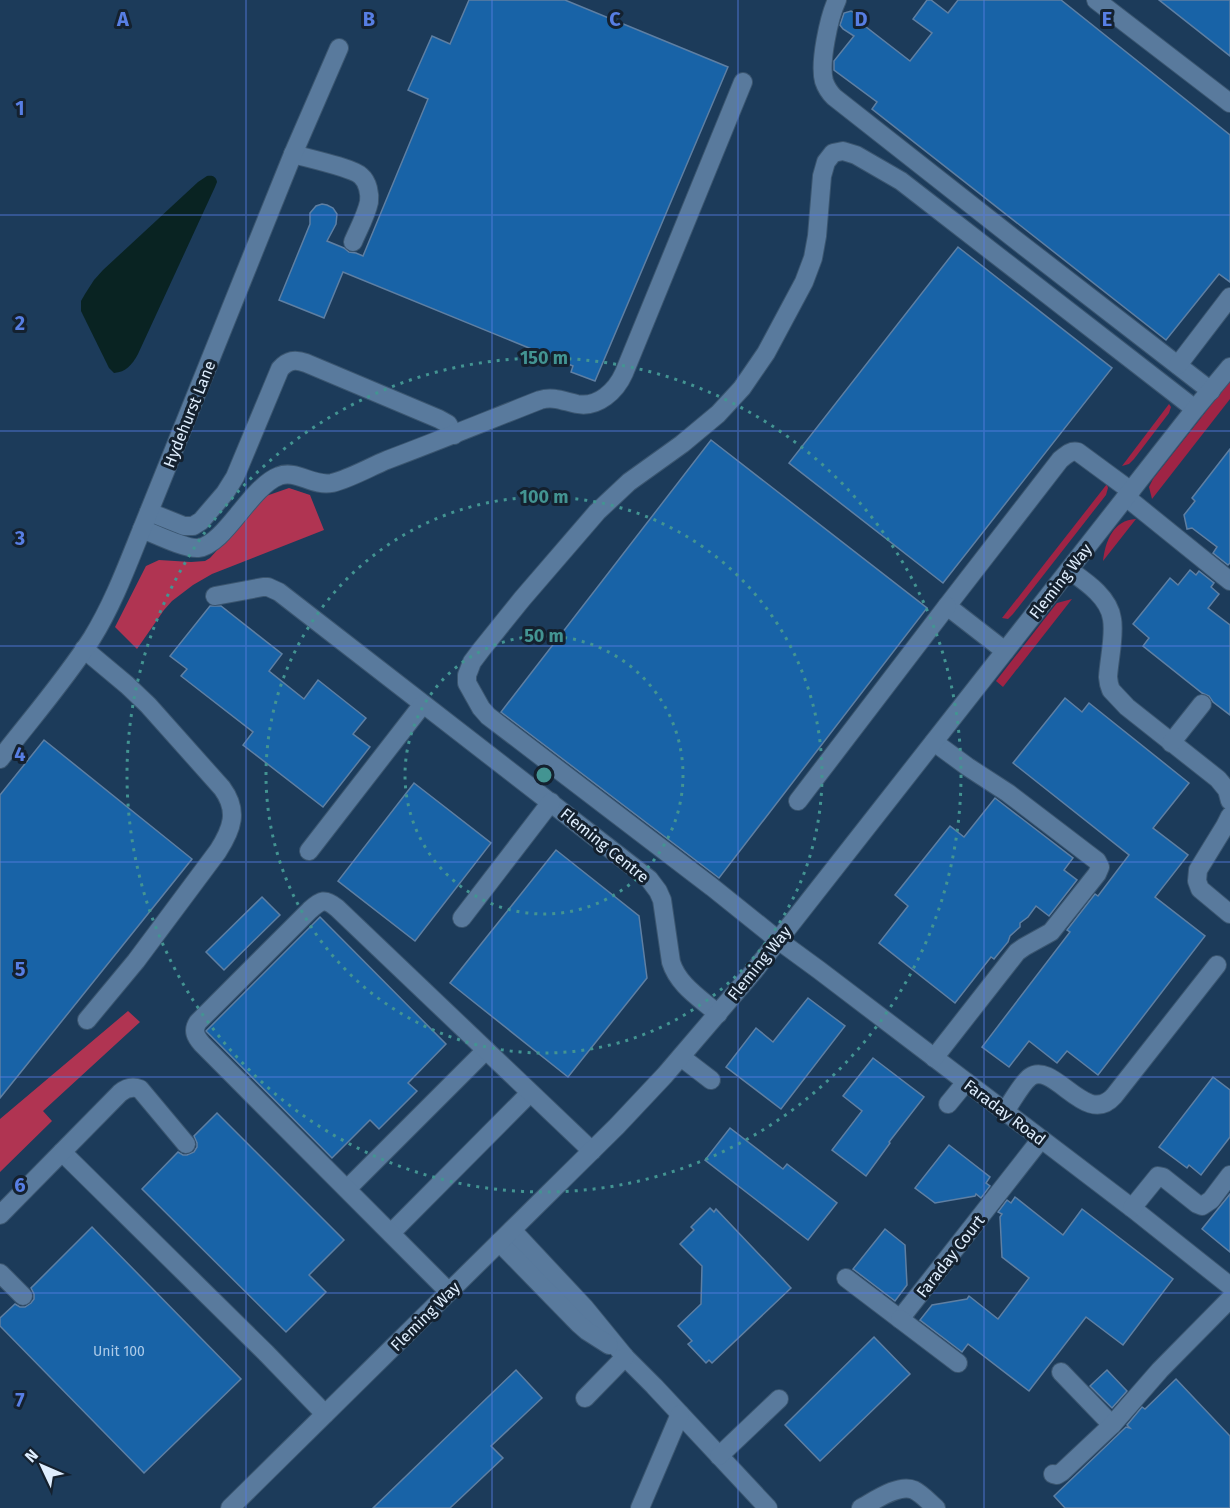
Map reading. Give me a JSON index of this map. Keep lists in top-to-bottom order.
{
  "streets": {
    "street": [
      "Hydehurst Lane",
      "Fleming Way",
      "Fleming Centre",
      "Faraday Road",
      "Faraday Court"
    ]
  },
  "crossings": [
    ["Fleming Way", "Fleming Centre"],
    ["Fleming Way", "Faraday Road"],
    ["Faraday Road", "Faraday Court"]
  ],
  "house_numbers": ["Unit 100"],
  "north": "top left",
  "grid": {
    "columns": [
      "A",
      "B",
      "C",
      "D",
      "E"
    ],
    "rows": [
      "1",
      "2",
      "3",
      "4",
      "5",
      "6",
      "7"
    ]
  },
  "rings": ["150 m", "100 m", "50 m"]
}
